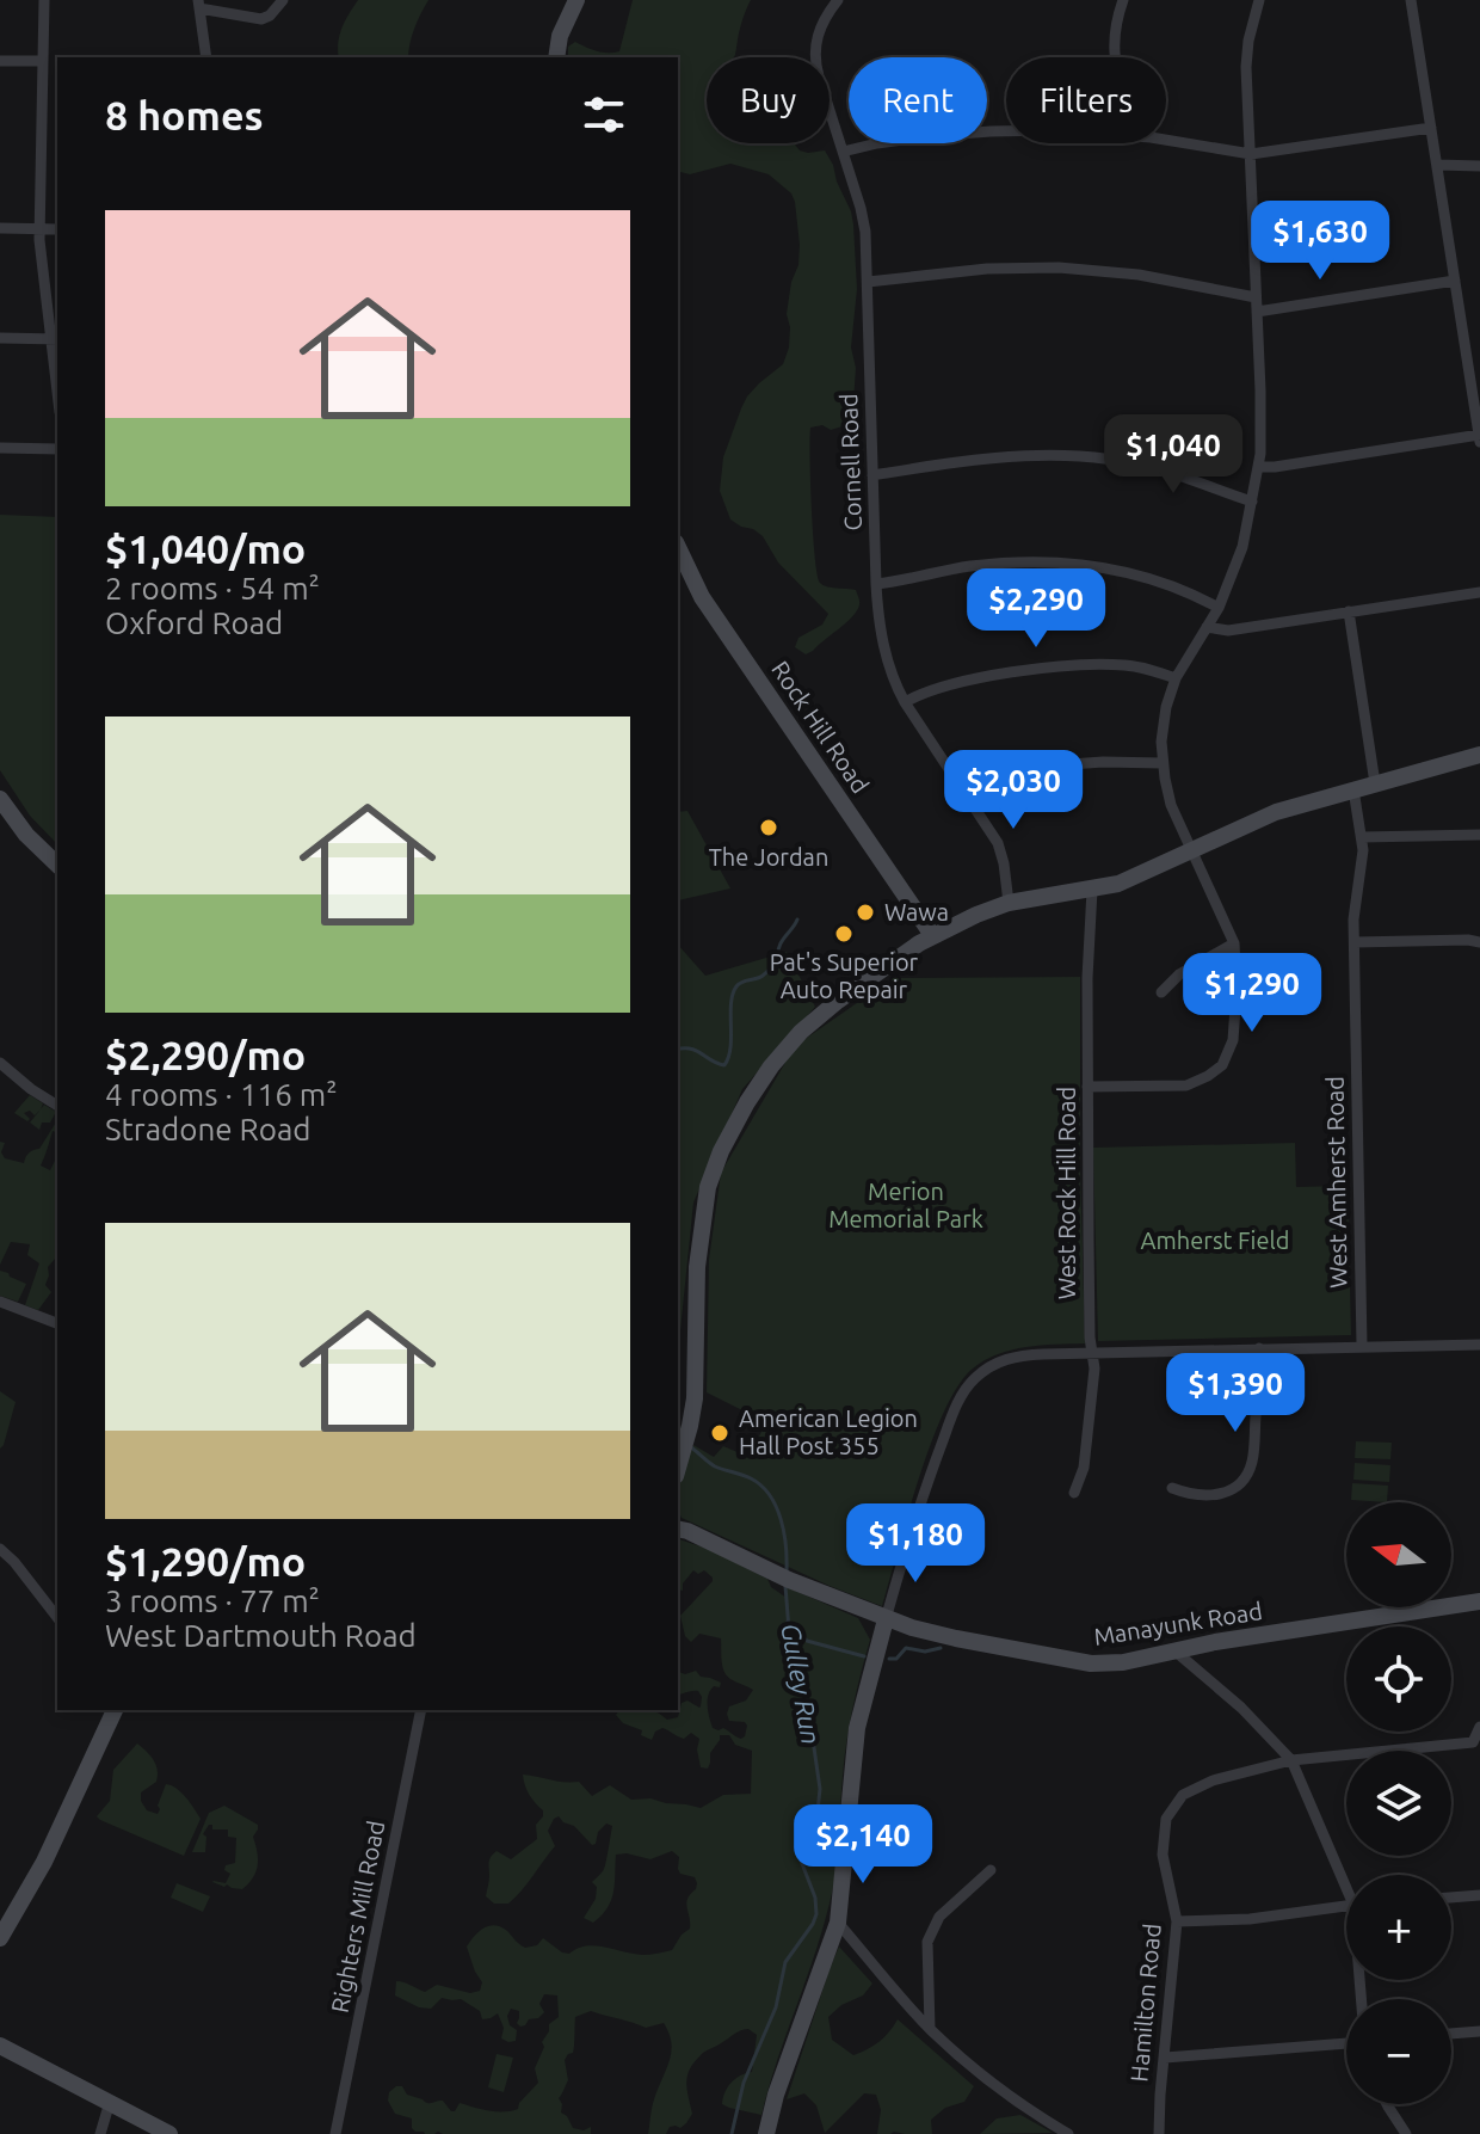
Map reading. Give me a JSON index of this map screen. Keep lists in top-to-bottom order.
{
  "streets": {
    "main road": ["Rock Hill Road", "Manayunk Road"],
    "street": [
      "Cornell Road",
      "West Amherst Road",
      "West Rock Hill Road",
      "Righters Mill Road",
      "Hamilton Road"
    ]
  },
  "water": ["Gulley Run"],
  "parks": ["Merion Memorial Park", "Amherst Field"],
  "places": [
    "The Jordan",
    "Wawa",
    "Pat's Superior Auto Repair",
    "American Legion Hall Post 355"
  ],
  "north": "left",
  "page": {
    "chip": ["Buy", "Rent", "Filters"],
    "heading": "8 homes",
    "list": [
      {
        "name": "$1,040/mo",
        "note": "2 rooms · 54 m² · Oxford Road"
      },
      {
        "name": "$2,290/mo",
        "note": "4 rooms · 116 m² · Stradone Road"
      },
      {
        "name": "$1,290/mo",
        "note": "3 rooms · 77 m² · West Dartmouth Road"
      }
    ],
    "price": [
      "$1,630",
      "$1,040",
      "$2,290",
      "$2,030",
      "$1,290",
      "$1,390",
      "$1,180",
      "$2,140"
    ],
    "map_buttons": ["+", "−"]
  }
}
